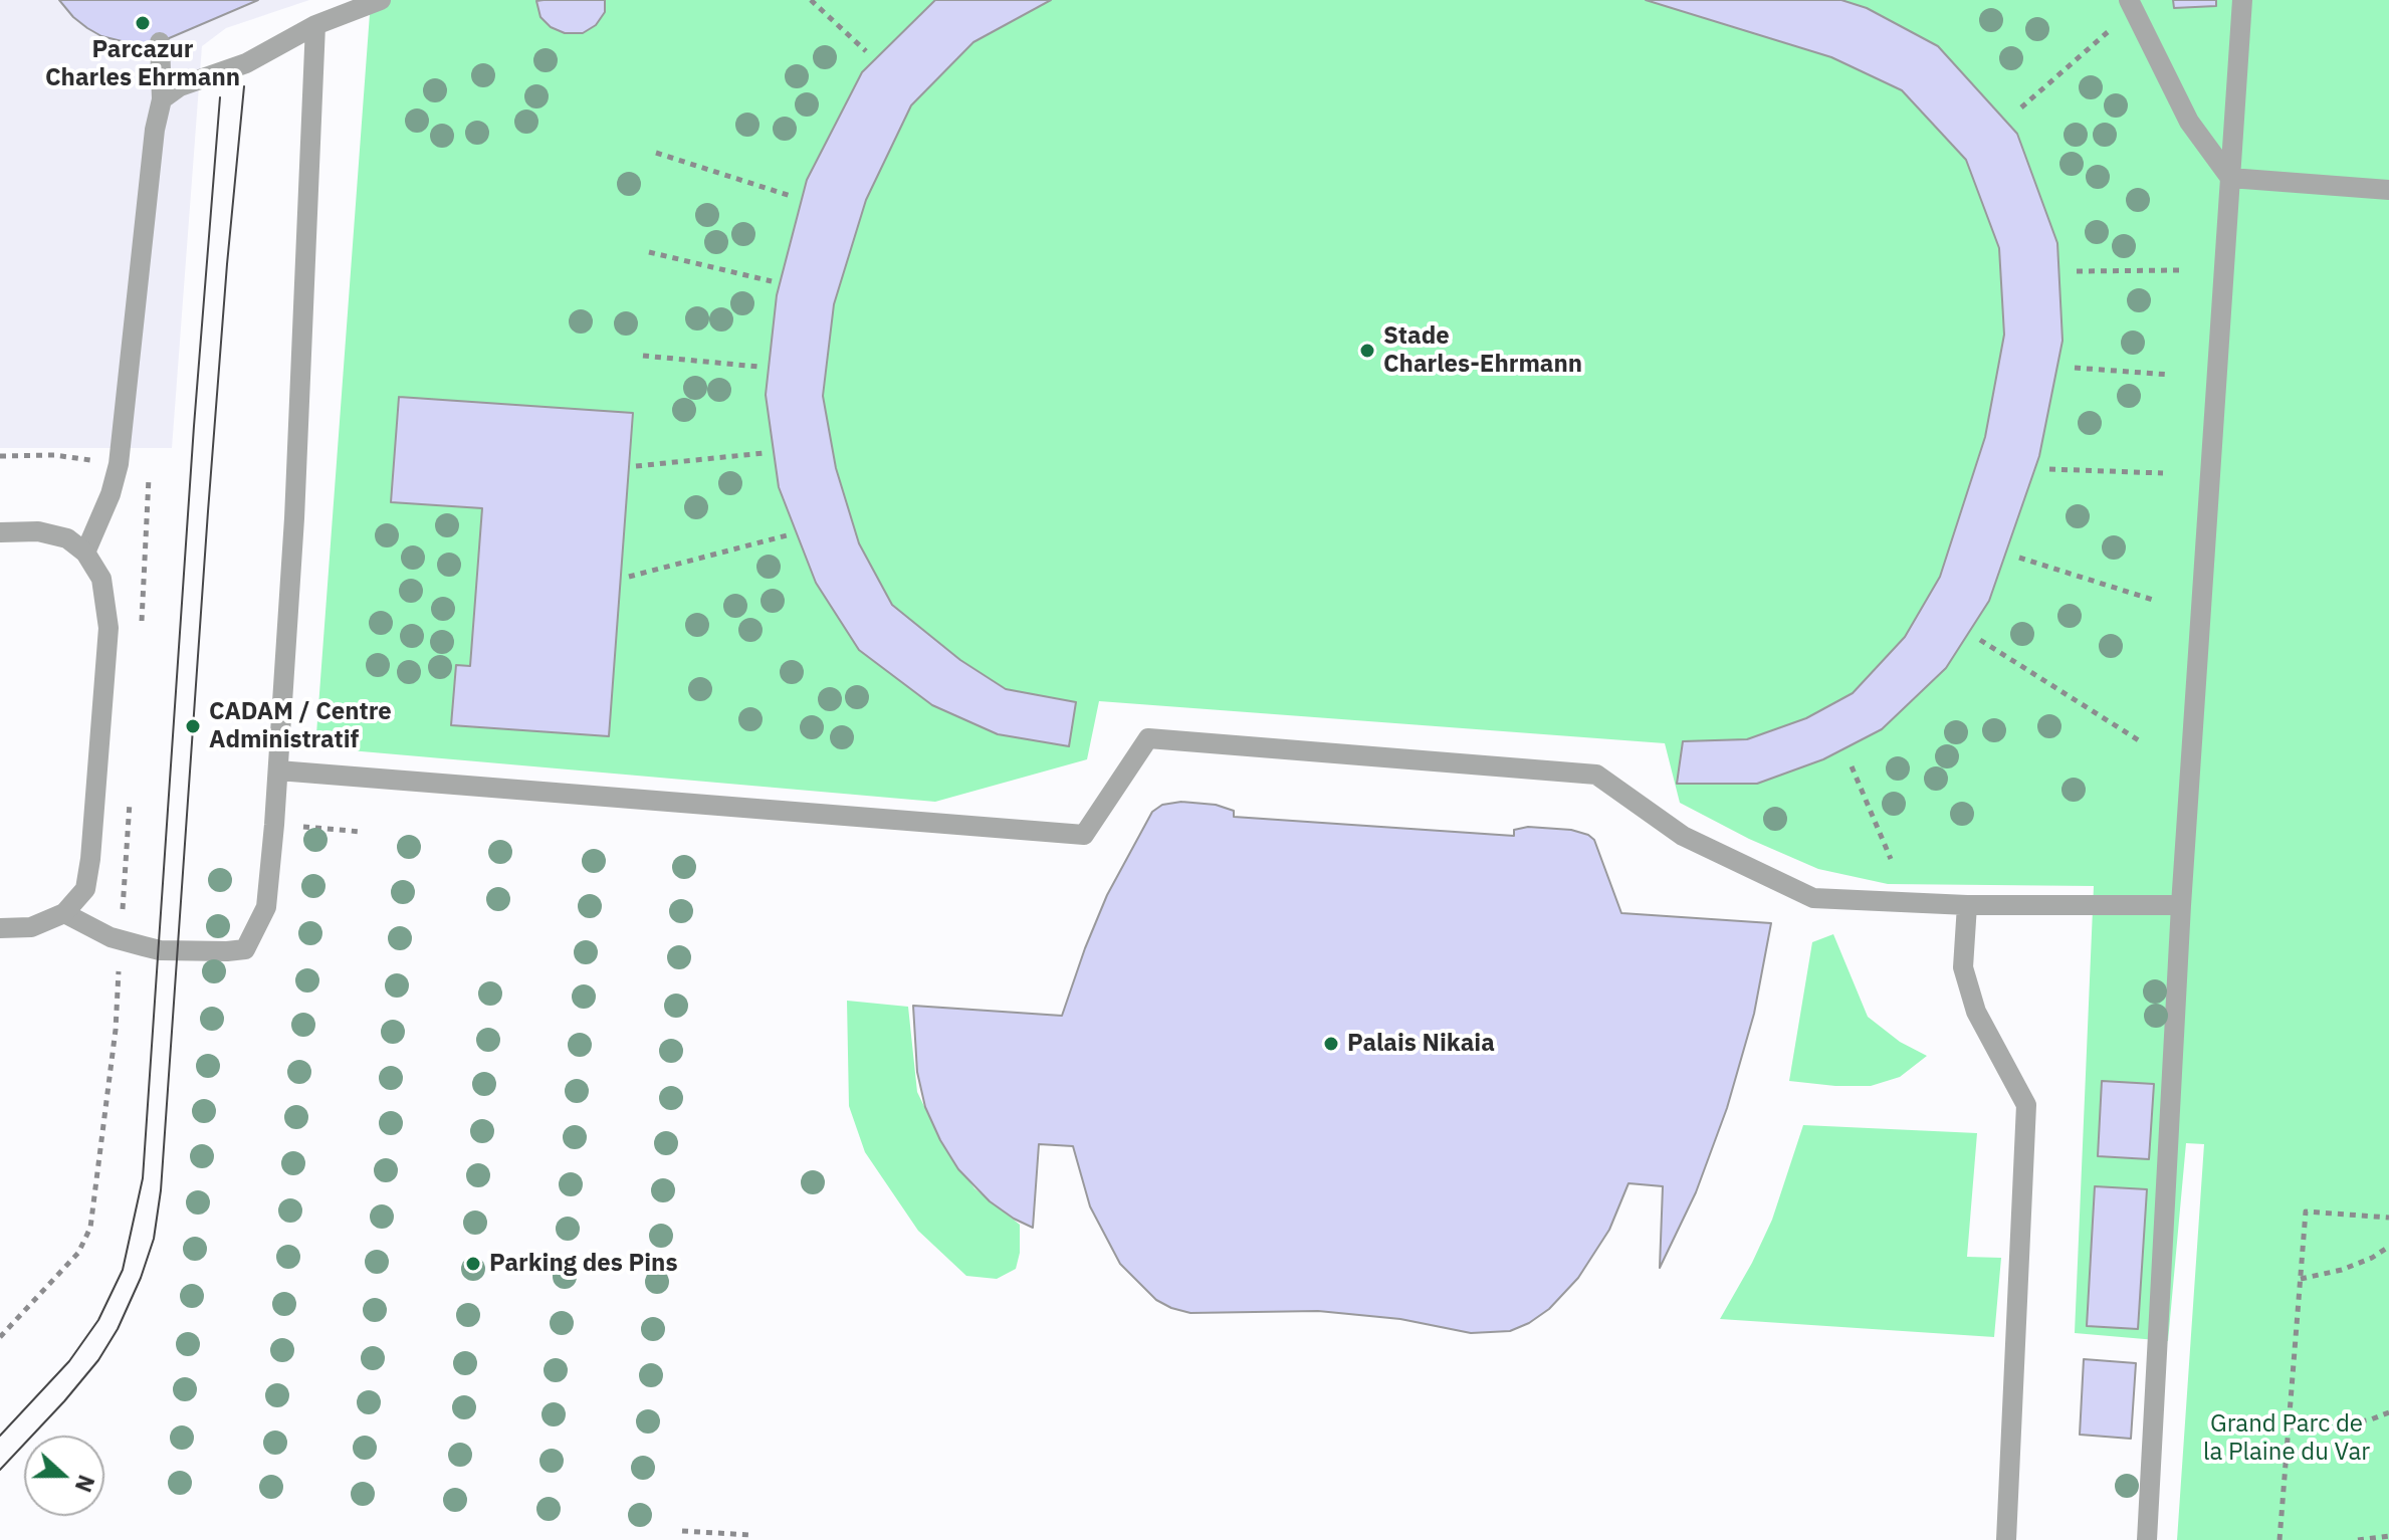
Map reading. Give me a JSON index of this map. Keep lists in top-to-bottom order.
{
  "parks": ["Grand Parc de la Plaine du Var"],
  "places": [
    "Parcazur Charles Ehrmann",
    "Stade Charles-Ehrmann",
    "CADAM / Centre Administratif",
    "Palais Nikaia",
    "Parking des Pins"
  ],
  "north": "right"
}
